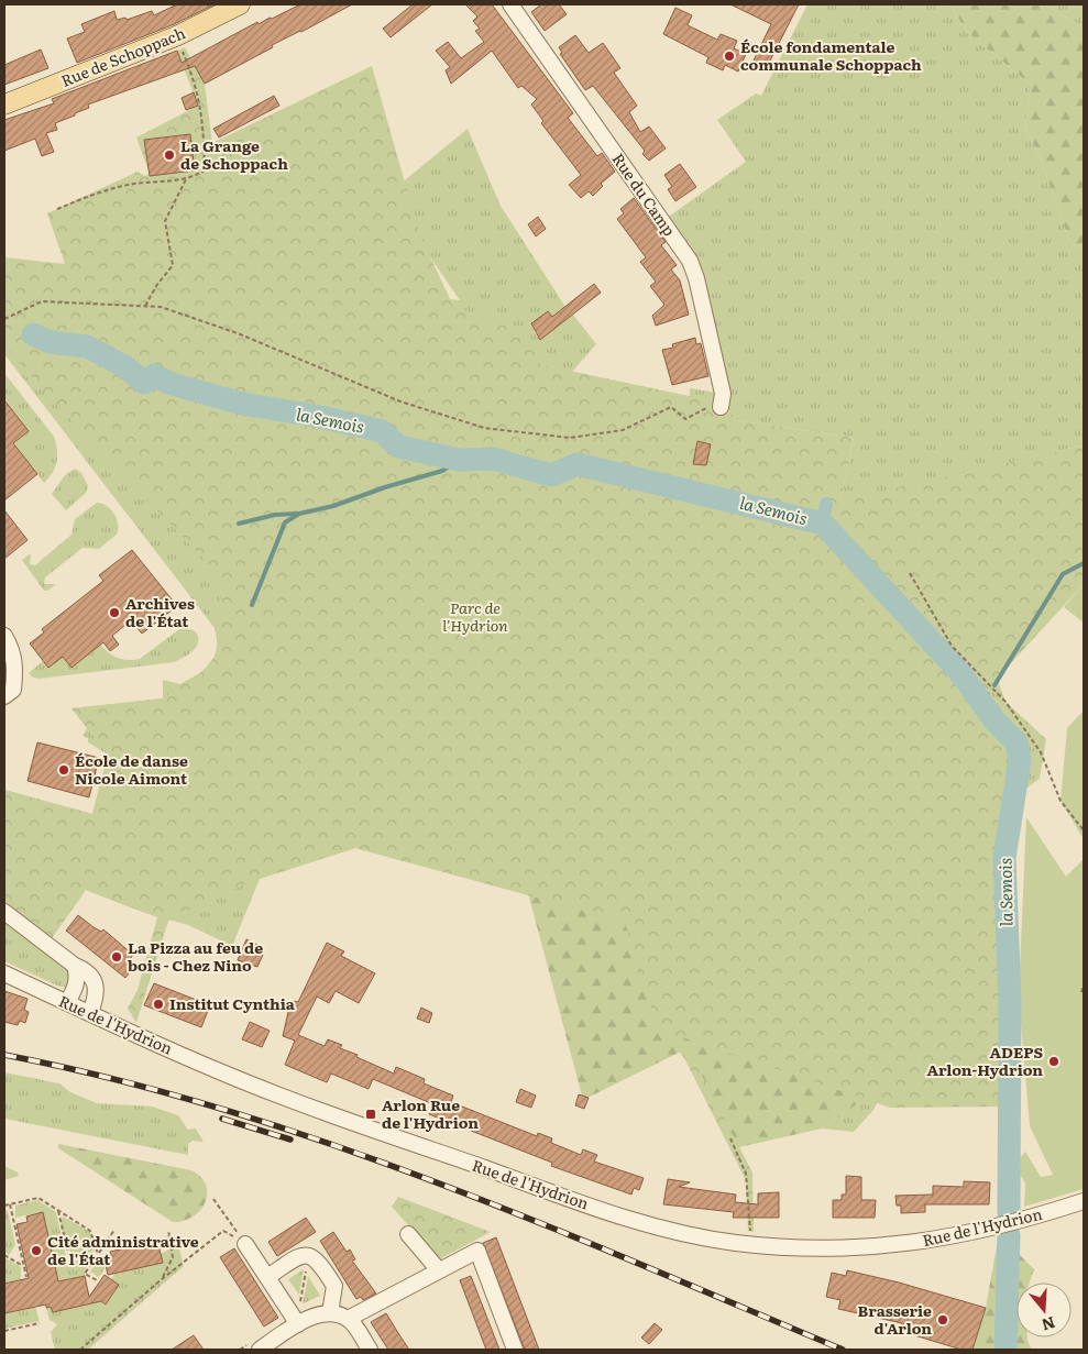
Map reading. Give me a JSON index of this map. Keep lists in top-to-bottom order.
{
  "streets": {
    "main road": ["Rue de Schoppach"],
    "street": ["Rue du Camp", "Rue de l'Hydrion"]
  },
  "water": ["la Semois"],
  "parks": ["Parc de l'Hydrion"],
  "places": {
    "other": [
      "École fondamentale communale Schoppach",
      "La Grange de Schoppach",
      "Archives de l'État",
      "École de danse Nicole Aimont",
      "La Pizza au feu de bois - Chez Nino",
      "Institut Cynthia",
      "ADEPS Arlon-Hydrion",
      "Cité administrative de l'État",
      "Brasserie d'Arlon"
    ],
    "transit": ["Arlon Rue de l'Hydrion"]
  },
  "north": "bottom"
}
